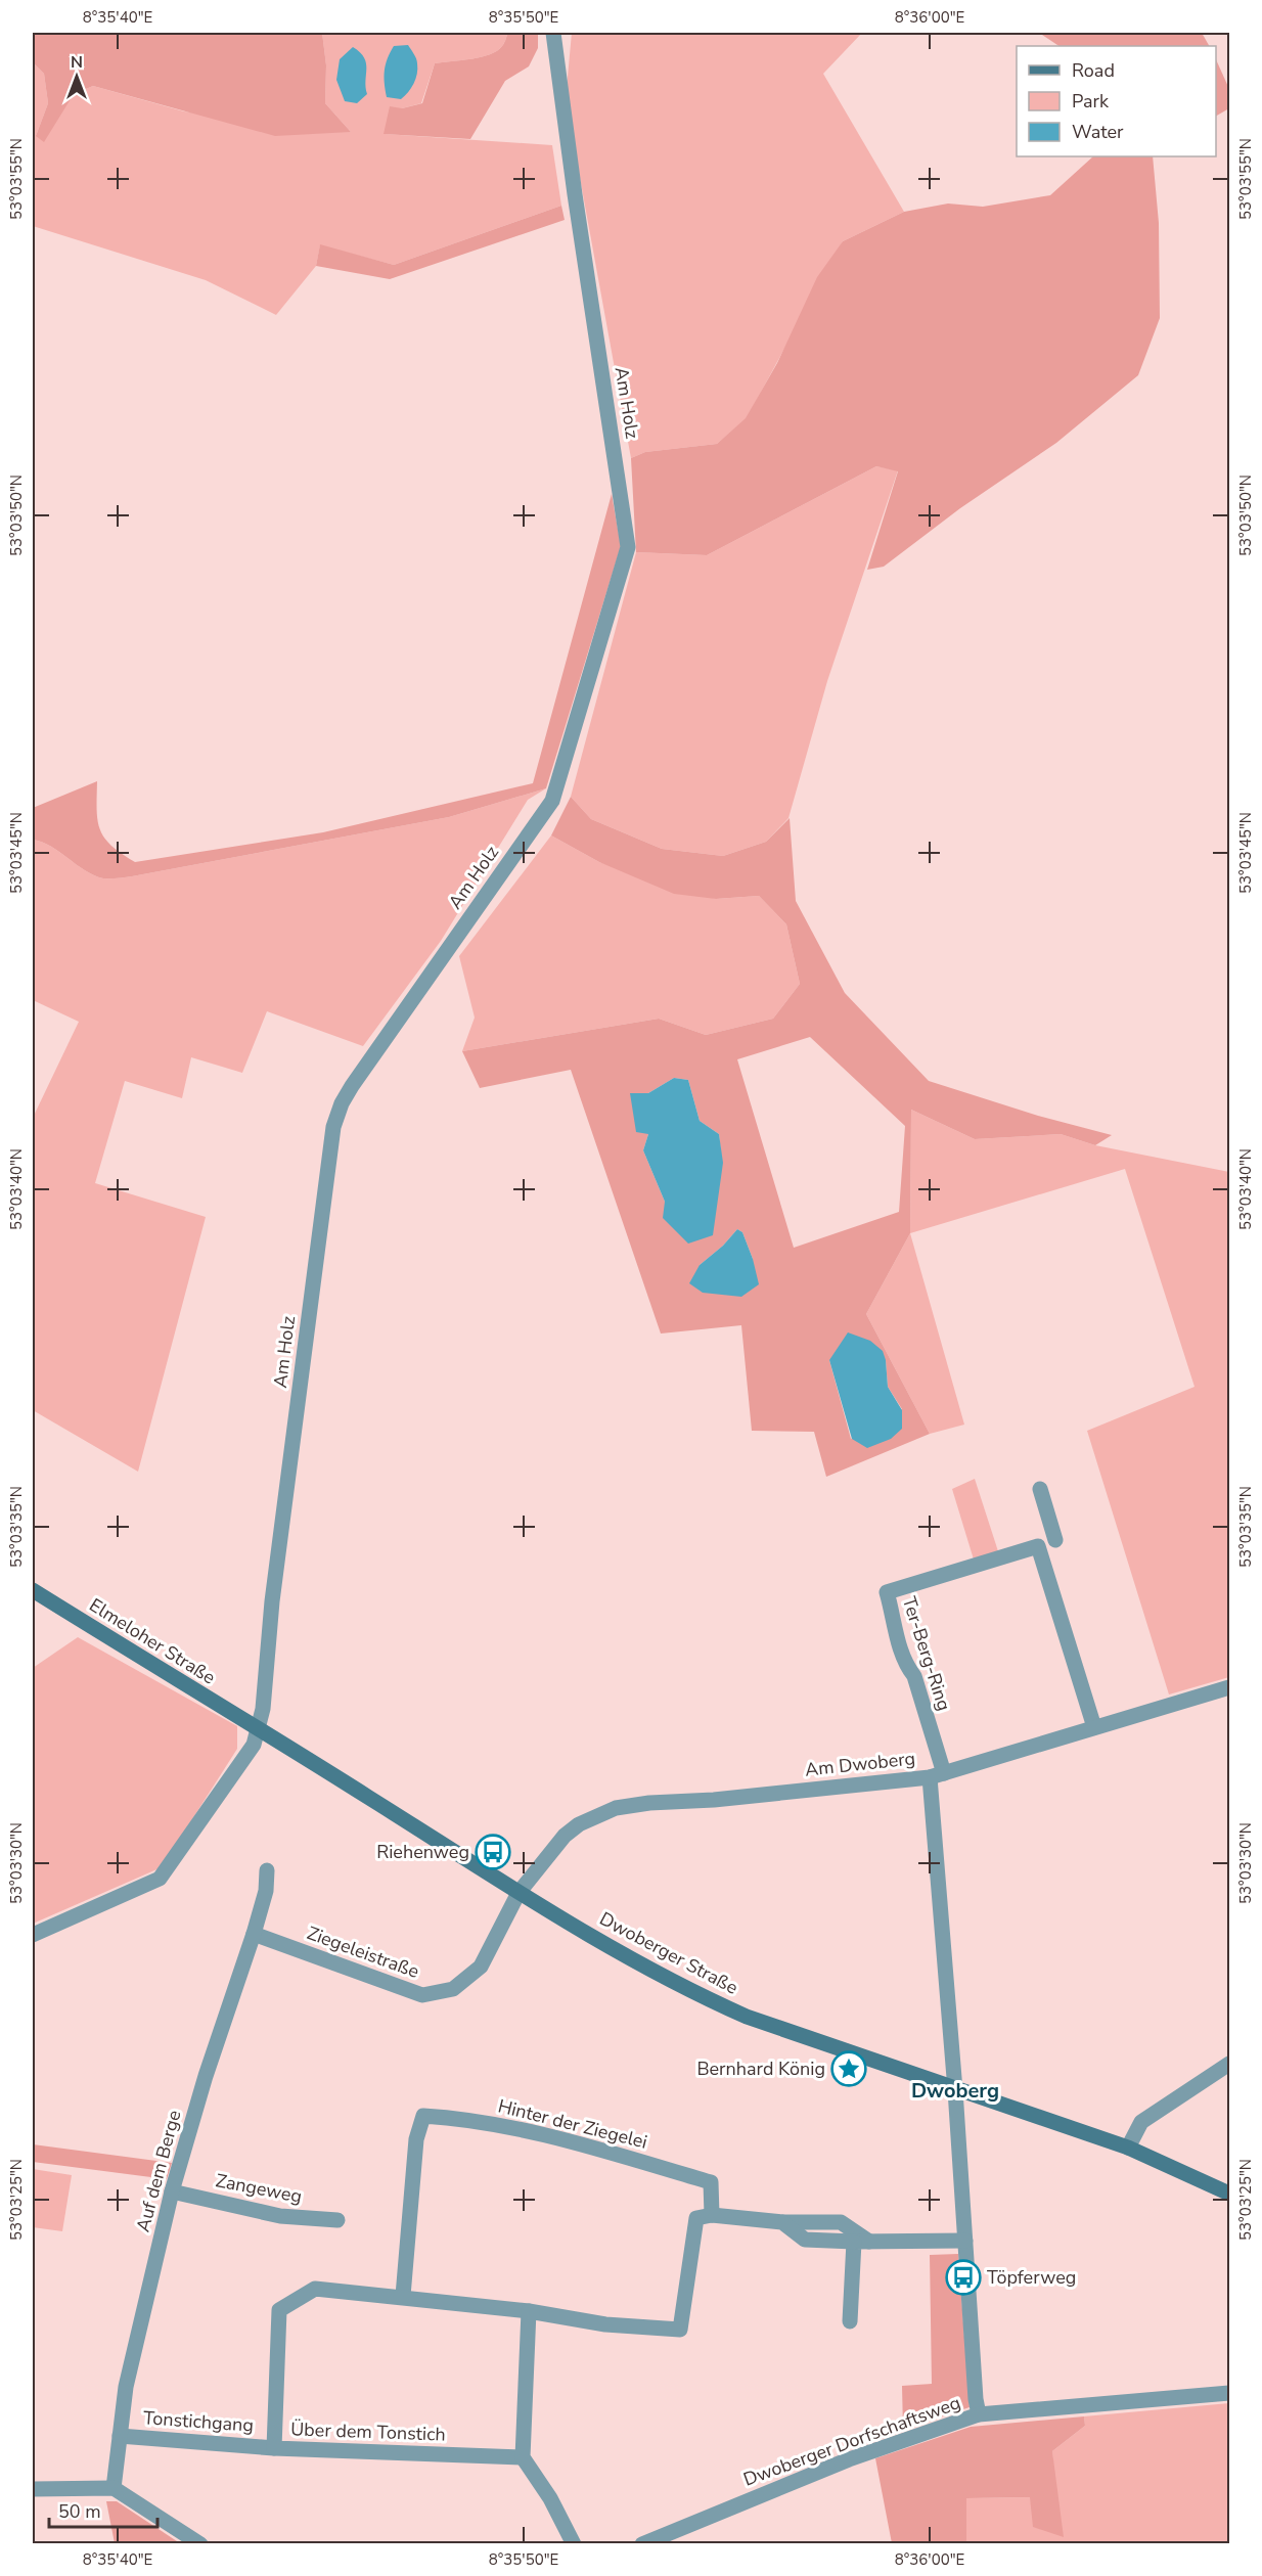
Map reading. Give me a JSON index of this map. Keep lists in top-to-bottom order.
{
  "streets": {
    "street": [
      "Am Holz",
      "Elmeloher Straße",
      "Ter-Berg-Ring",
      "Am Dwoberg",
      "Ziegeleistraße",
      "Dwoberger Straße",
      "Hinter der Ziegelei",
      "Auf dem Berge",
      "Zangeweg",
      "Tonstichgang",
      "Über dem Tonstich",
      "Dwoberger Dorfschaftsweg"
    ]
  },
  "crossings": [
    ["Am Holz", "Elmeloher Straße"],
    ["Elmeloher Straße", "Dwoberger Straße"],
    ["Ter-Berg-Ring", "Am Dwoberg"],
    ["Am Dwoberg", "Ziegeleistraße"],
    ["Am Dwoberg", "Dwoberger Straße"],
    ["Ziegeleistraße", "Dwoberger Straße"],
    ["Ziegeleistraße", "Auf dem Berge"],
    ["Hinter der Ziegelei", "Über dem Tonstich"],
    ["Auf dem Berge", "Zangeweg"],
    ["Auf dem Berge", "Tonstichgang"],
    ["Tonstichgang", "Über dem Tonstich"]
  ],
  "districts": ["Dwoberg"],
  "places": {
    "bus stop": ["Riehenweg", "Töpferweg"],
    "place": ["Bernhard König"]
  },
  "legend": ["Road", "Park", "Water"],
  "scale_bar": "50 m",
  "north": "top",
  "coordinates": [
    "8°35'40\"E",
    "8°35'50\"E",
    "8°36'00\"E",
    "53°03'55\"N",
    "53°03'50\"N",
    "53°03'45\"N",
    "53°03'40\"N",
    "53°03'35\"N",
    "53°03'30\"N",
    "53°03'25\"N"
  ]
}
